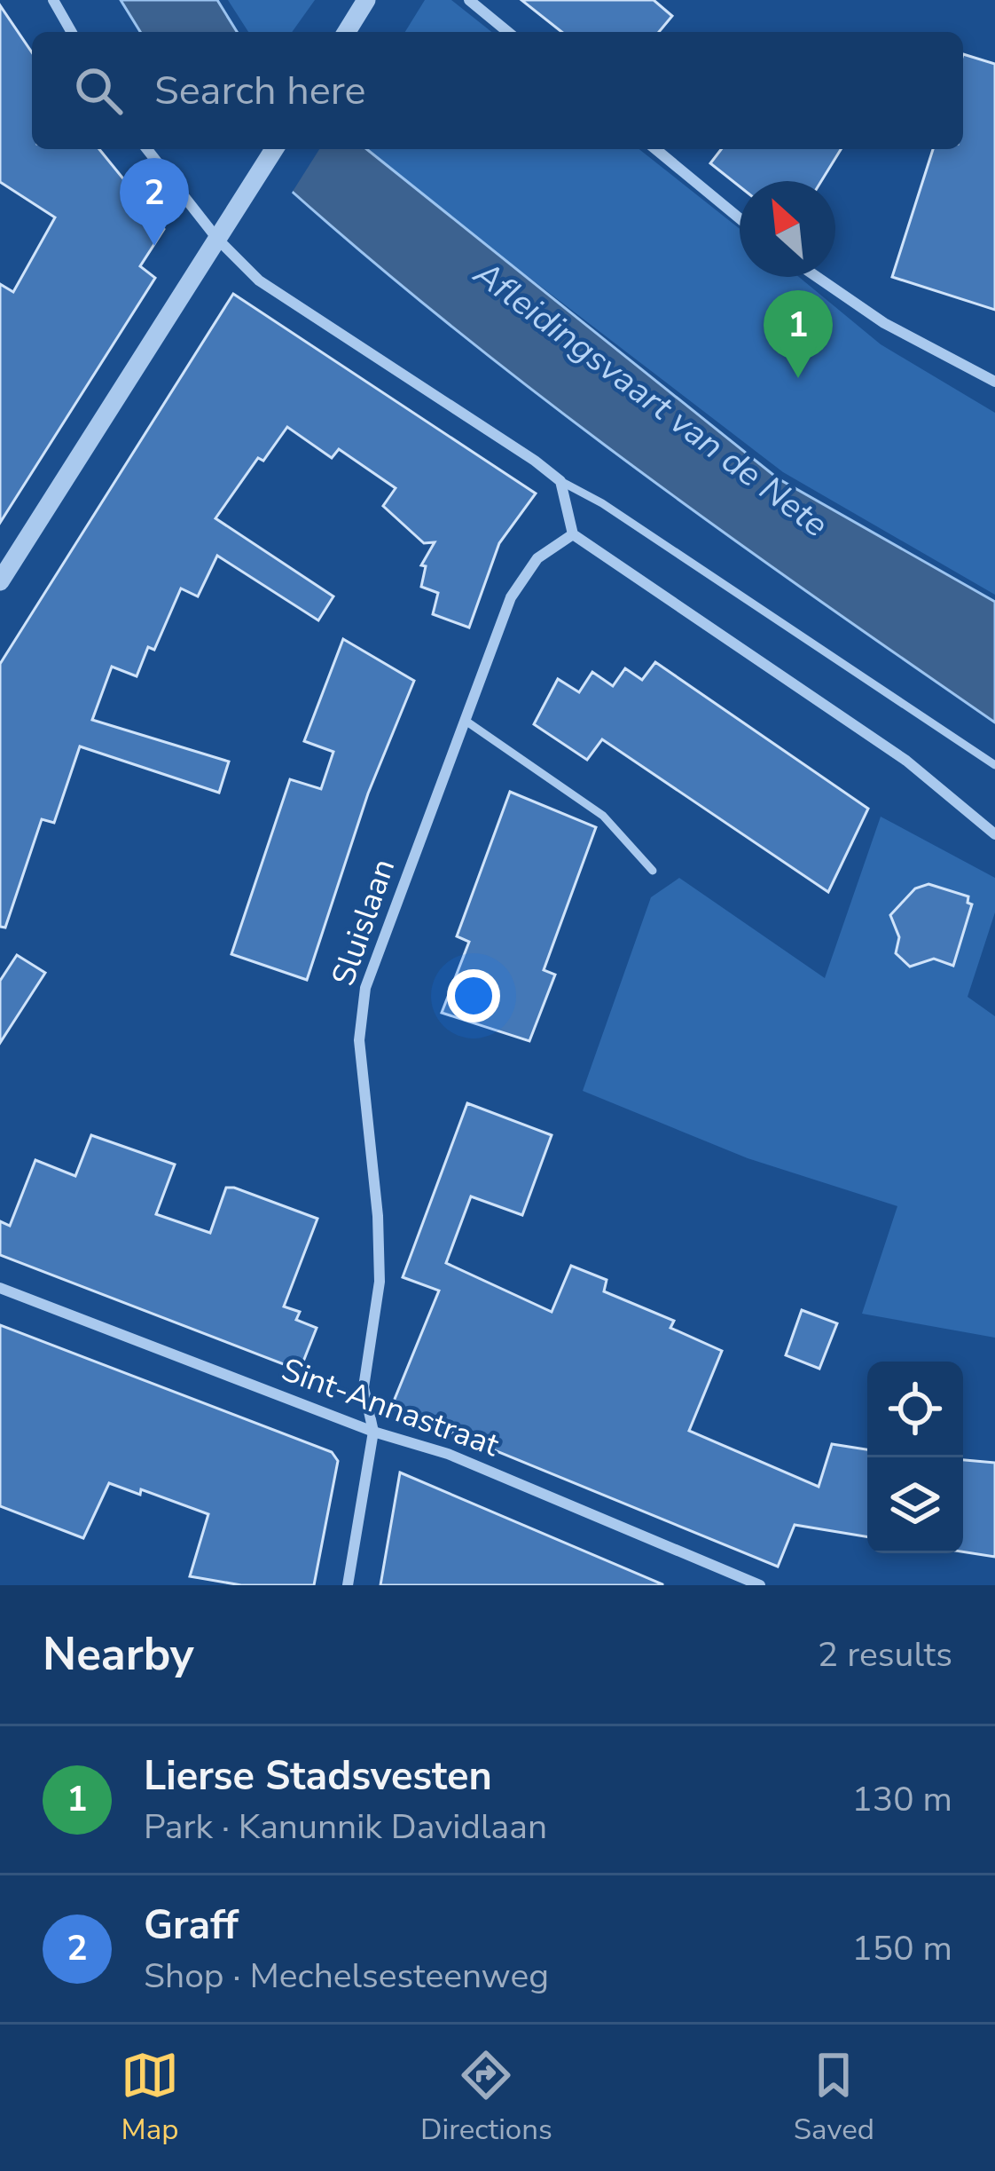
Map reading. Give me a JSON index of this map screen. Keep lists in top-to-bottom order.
{
  "streets": {
    "street": ["Sluislaan", "Sint-Annastraat"]
  },
  "crossings": [
    ["Sluislaan", "Sint-Annastraat"]
  ],
  "water": ["Afleidingsvaart van de Nete"],
  "north": "top left",
  "page": {
    "search": "Search here",
    "pins": ["2", "1"],
    "heading": ["Nearby", "2 results"],
    "list": [
      {
        "mark": "1",
        "name": "Lierse Stadsvesten",
        "note": "Park · Kanunnik Davidlaan",
        "value": "130 m"
      },
      {
        "mark": "2",
        "name": "Graff",
        "note": "Shop · Mechelsesteenweg",
        "value": "150 m"
      }
    ],
    "nav": ["Map", "Directions", "Saved"]
  }
}
